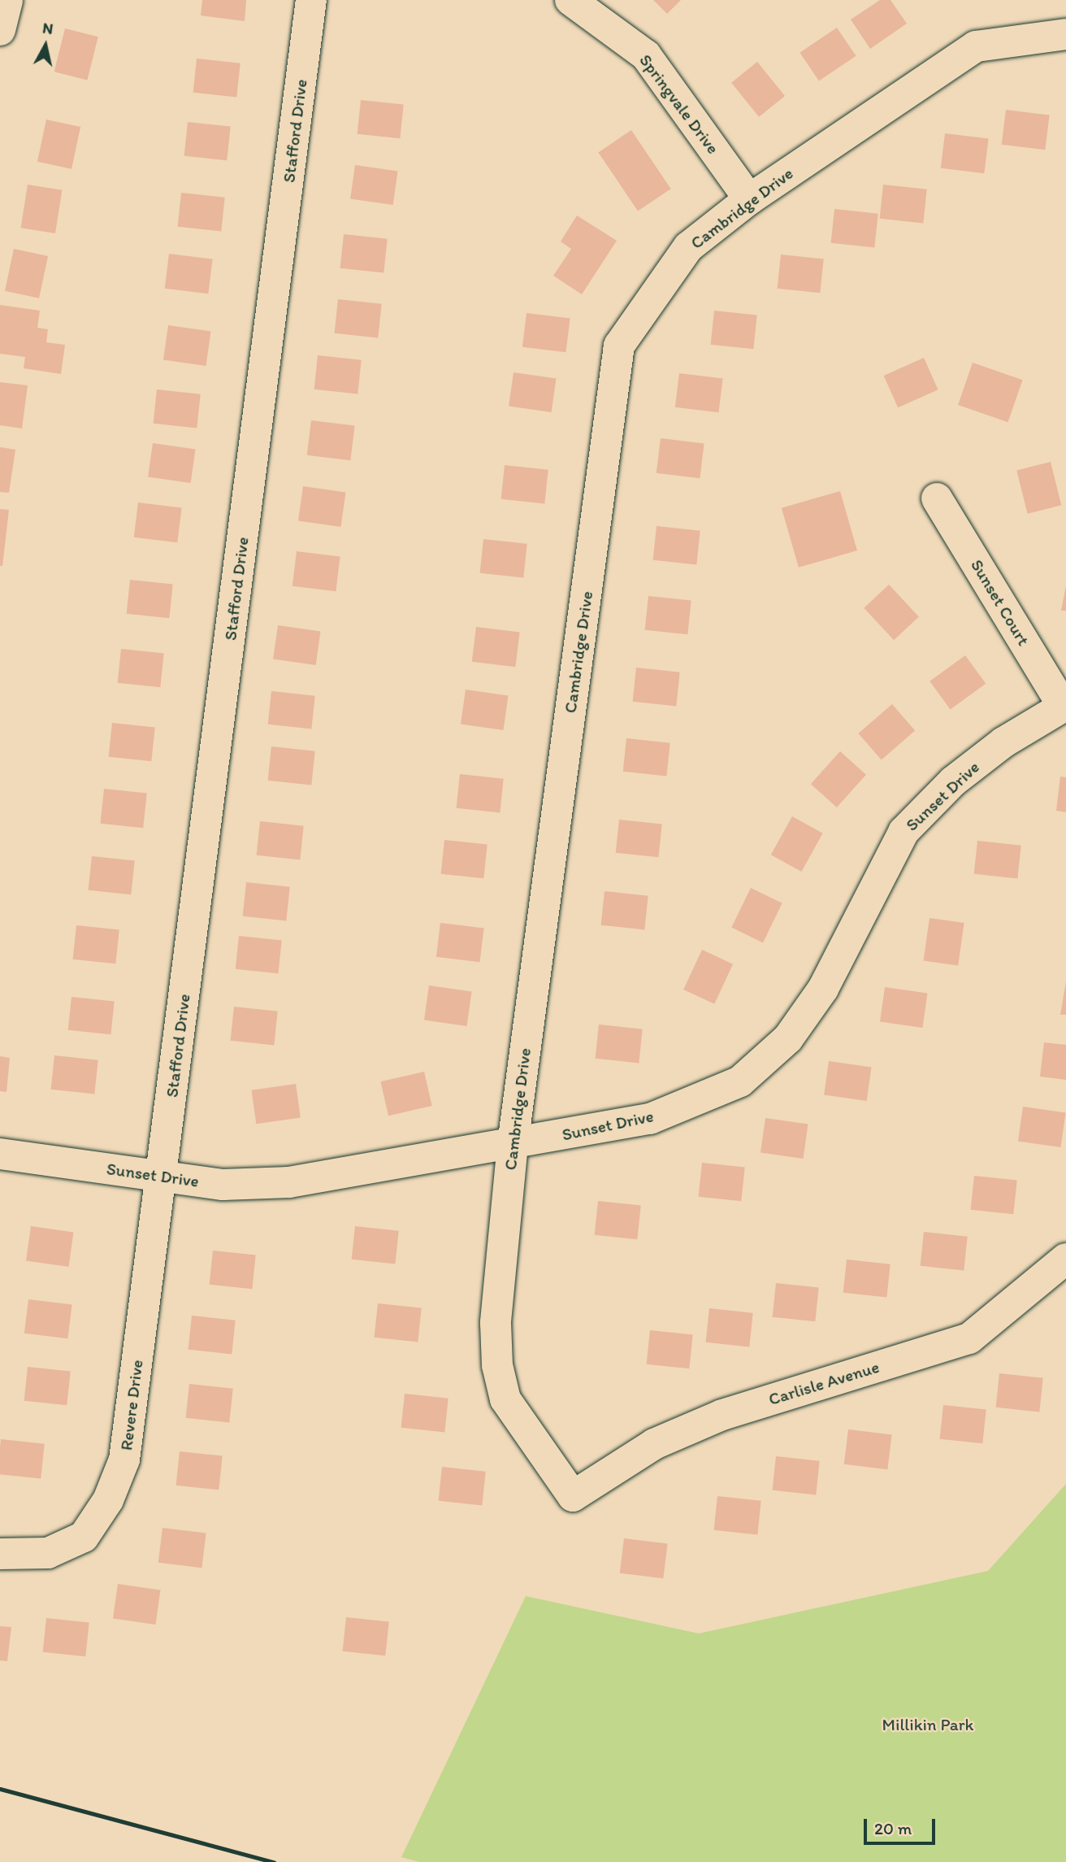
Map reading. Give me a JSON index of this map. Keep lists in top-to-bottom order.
{
  "streets": {
    "street": [
      "Springvale Drive",
      "Stafford Drive",
      "Cambridge Drive",
      "Sunset Court",
      "Sunset Drive",
      "Carlisle Avenue",
      "Revere Drive"
    ]
  },
  "crossings": [
    ["Springvale Drive", "Cambridge Drive"],
    ["Stafford Drive", "Sunset Drive"],
    ["Stafford Drive", "Revere Drive"],
    ["Cambridge Drive", "Sunset Drive"],
    ["Cambridge Drive", "Carlisle Avenue"],
    ["Sunset Court", "Sunset Drive"],
    ["Sunset Drive", "Revere Drive"]
  ],
  "parks": ["Millikin Park"],
  "scale_bar": "20 m",
  "north": "top"
}
